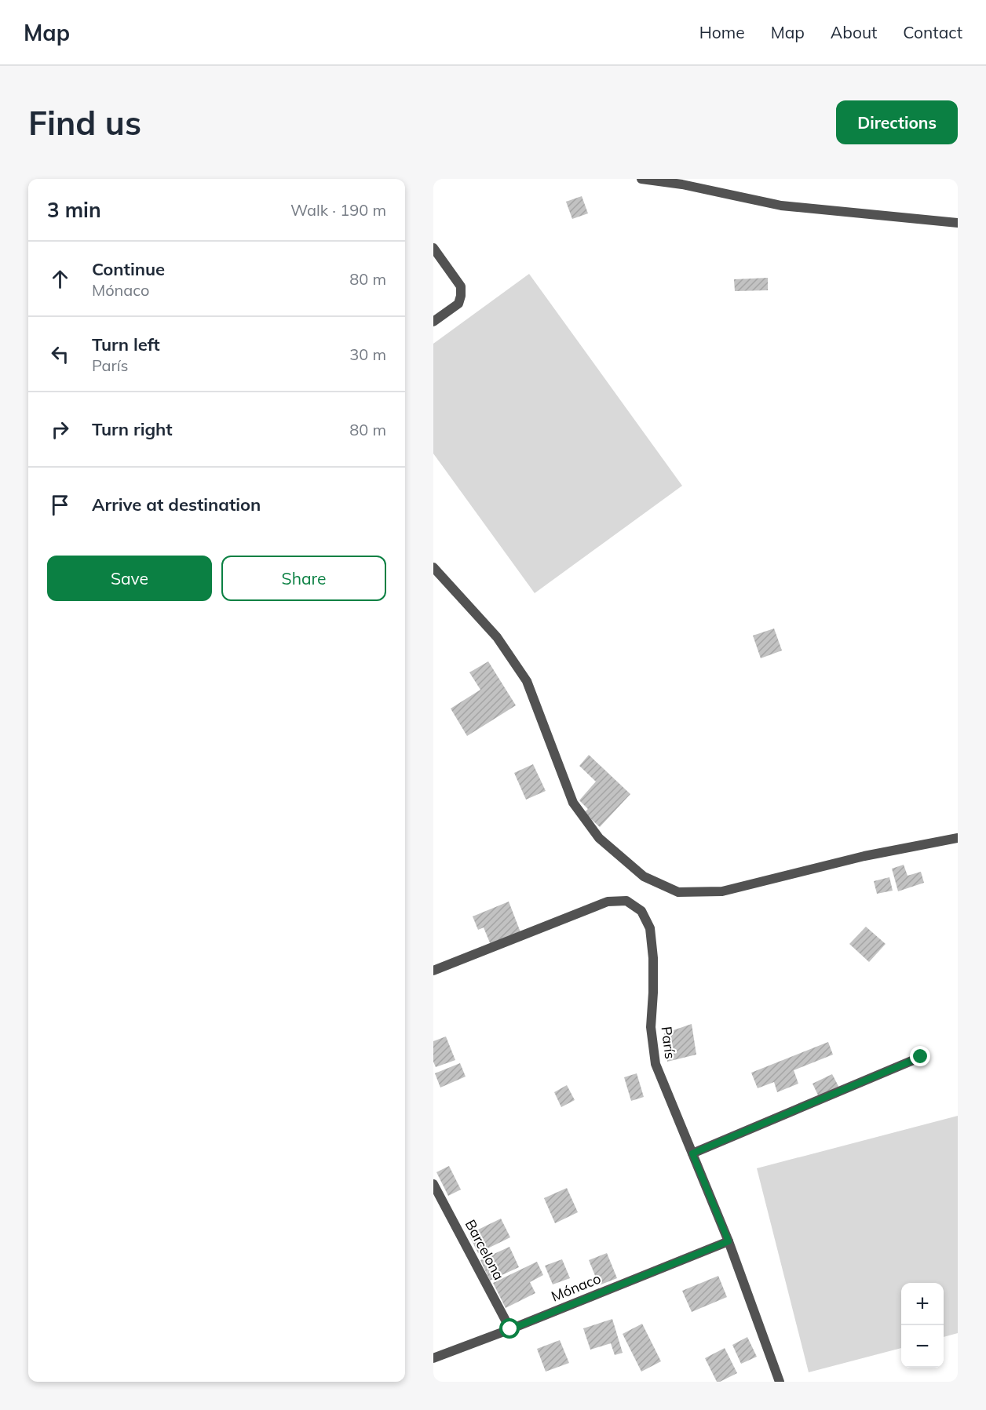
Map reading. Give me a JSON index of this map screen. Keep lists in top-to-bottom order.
{
  "streets": {
    "street": ["París", "Barcelona", "Mónaco"]
  },
  "crossings": [
    ["París", "Mónaco"],
    ["Barcelona", "Mónaco"]
  ],
  "page": {
    "header": "Map",
    "nav": [
      "Home",
      "Map",
      "About",
      "Contact"
    ],
    "buttons": [
      "Directions",
      ["Save", "Share"]
    ],
    "title": "Find us",
    "heading": ["3 min", "Walk · 190 m"],
    "list": [
      ["Continue", "Mónaco", "80 m"],
      ["Turn left", "París", "30 m"],
      ["Turn right", "80 m"],
      "Arrive at destination"
    ],
    "map_buttons": ["+", "−"]
  }
}
